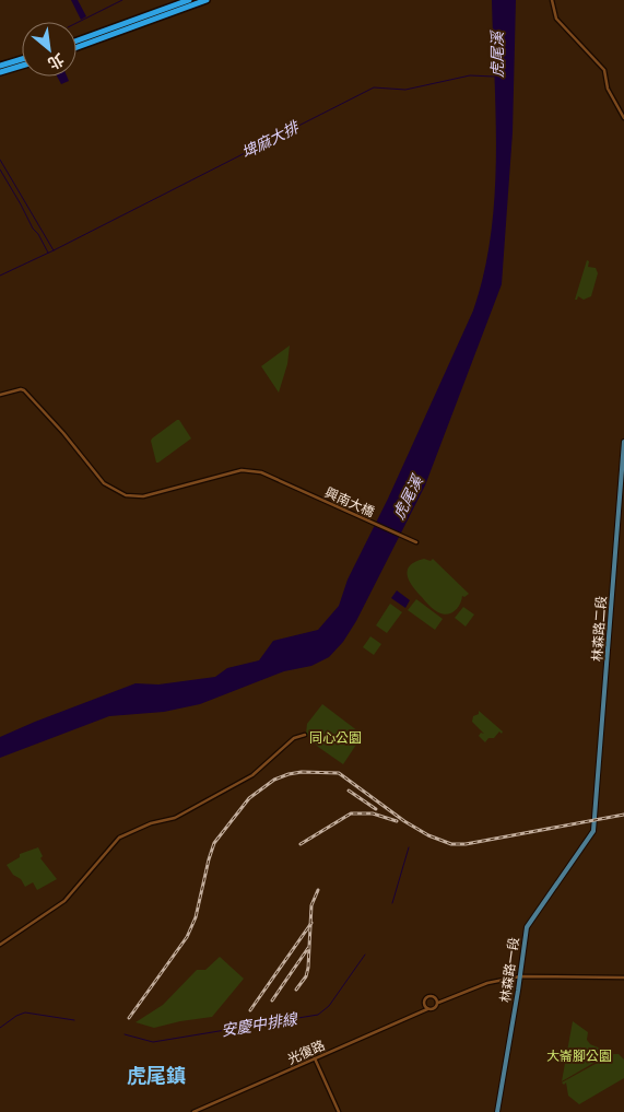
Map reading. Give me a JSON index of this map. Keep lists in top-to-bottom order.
{
  "streets": {
    "main road": ["林森路二段", "林森路一段"],
    "street": ["興南大橋", "光復路"]
  },
  "crossings": [
    ["林森路二段", "林森路一段"],
    ["林森路一段", "光復路"]
  ],
  "districts": ["虎尾鎮"],
  "water": ["虎尾溪", "埤麻大排", "安慶中排線"],
  "parks": ["同心公園", "大崙腳公園"],
  "north": "bottom right"
}
